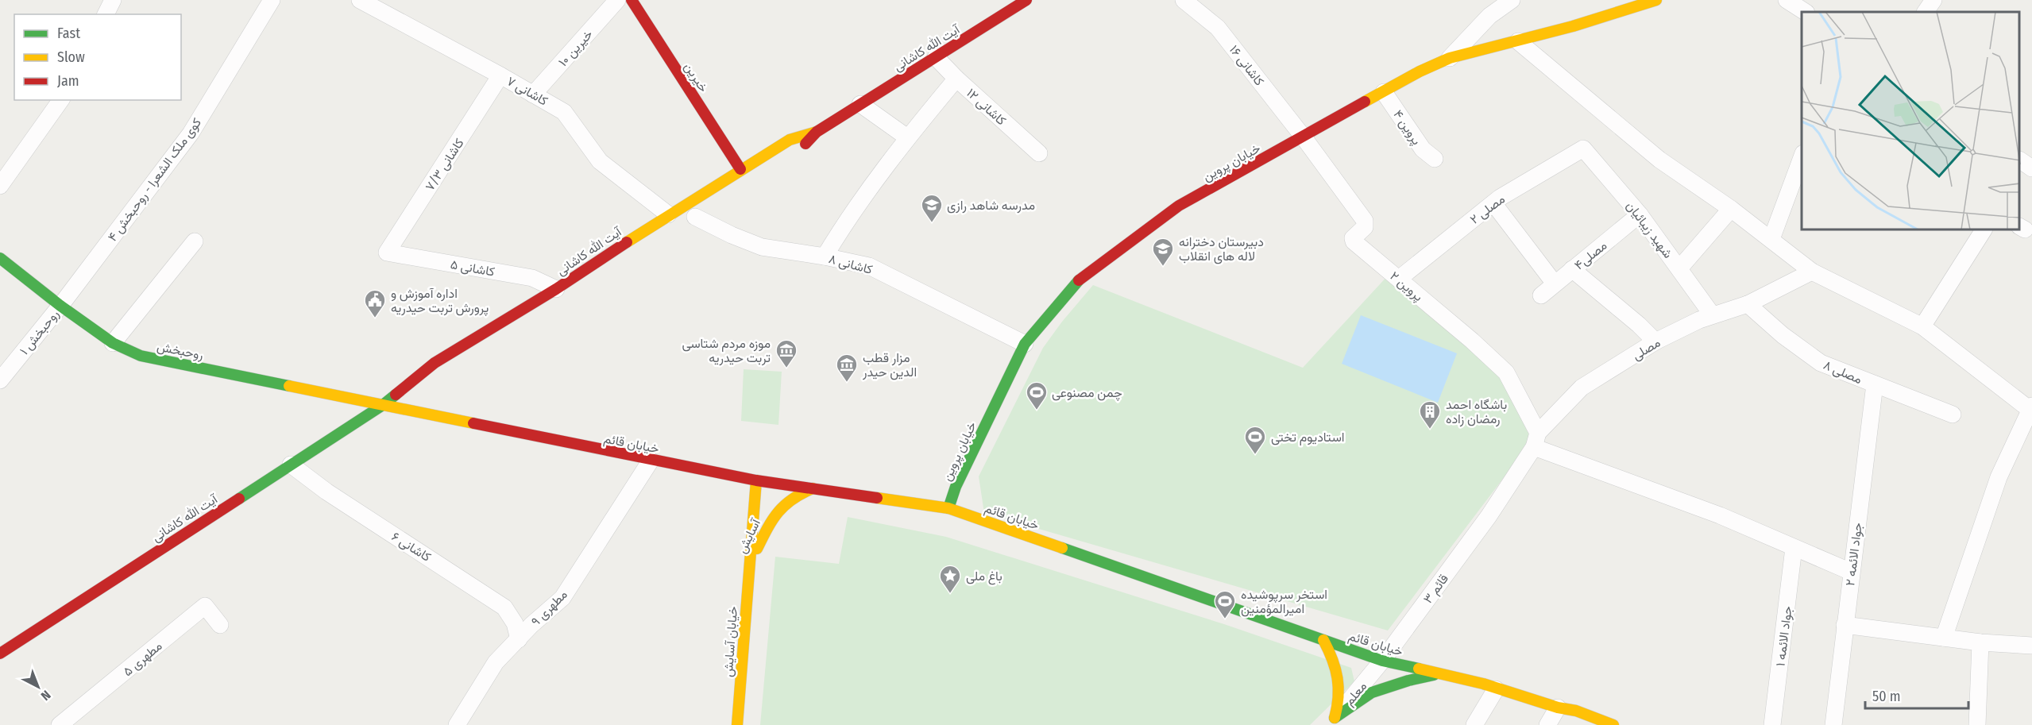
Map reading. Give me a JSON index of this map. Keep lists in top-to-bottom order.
{
  "streets": {
    "street": [
      "خیرین ۱۰",
      "آیت الله کاشانی",
      "کاشانی ۱۶",
      "خیرین",
      "کاشانی ۷",
      "کاشانی ۱۲",
      "پروین ۴",
      "خیابان پروین",
      "کاشانی ۷/۳",
      "کوی ملک الشعرا - روحبخش ۴",
      "مصلی ۲",
      "شهید زیبائیان",
      "مصلی۴",
      "کاشانی ۸",
      "کاشانی ۵",
      "پروین ۲",
      "روحبخش ۱",
      "مصلی",
      "روحبخش",
      "مصلی ۸",
      "خیابان قائم",
      "آسایش",
      "کاشانی ۶",
      "جواد الائمه ۲",
      "قائم ۳",
      "مطهری ۹",
      "جواد الائمه ۱",
      "خیابان آسایش",
      "مطهری ۵",
      "معلم"
    ]
  },
  "crossings": [
    ["خیرین ۱۰", "کاشانی ۷"],
    ["آیت الله کاشانی", "خیرین"],
    ["آیت الله کاشانی", "کاشانی ۷"],
    ["آیت الله کاشانی", "کاشانی ۱۲"],
    ["آیت الله کاشانی", "کاشانی ۵"],
    ["آیت الله کاشانی", "روحبخش"],
    ["آیت الله کاشانی", "خیابان قائم"],
    ["آیت الله کاشانی", "کاشانی ۶"],
    ["کاشانی ۱۶", "خیابان پروین"],
    ["کاشانی ۱۶", "پروین ۲"],
    ["کاشانی ۷", "کاشانی ۷/۳"],
    ["پروین ۴", "خیابان پروین"],
    ["خیابان پروین", "کاشانی ۸"],
    ["خیابان پروین", "پروین ۲"],
    ["خیابان پروین", "خیابان قائم"],
    ["کاشانی ۷/۳", "کاشانی ۵"],
    ["کوی ملک الشعرا - روحبخش ۴", "روحبخش ۱"],
    ["کوی ملک الشعرا - روحبخش ۴", "روحبخش"],
    ["مصلی ۲", "شهید زیبائیان"],
    ["مصلی ۲", "پروین ۲"],
    ["شهید زیبائیان", "مصلی۴"],
    ["شهید زیبائیان", "مصلی"],
    ["پروین ۲", "مصلی"],
    ["روحبخش ۱", "روحبخش"],
    ["مصلی", "مصلی ۸"],
    ["مصلی", "قائم ۳"],
    ["روحبخش", "خیابان قائم"],
    ["مصلی ۸", "جواد الائمه ۲"],
    ["خیابان قائم", "آسایش"],
    ["خیابان قائم", "قائم ۳"],
    ["خیابان قائم", "مطهری ۹"],
    ["خیابان قائم", "معلم"],
    ["آسایش", "خیابان آسایش"],
    ["کاشانی ۶", "مطهری ۹"],
    ["قائم ۳", "معلم"]
  ],
  "places": {
    "school or university": ["مدرسه شاهد رازی", "دبیرستان دخترانه لاله های انقلاب"],
    "public building": ["اداره آموزش و پرورش تربت حیدریه"],
    "museum": ["موزه مردم شتاسی تربت حیدریه", "مزار قطب الدین حیدر"],
    "sports": ["چمن مصنوعی", "استادیوم تختی", "استخر سرپوشیده امیرالمؤمنین"],
    "building": ["باشگاه احمد رمضان زاده"],
    "place": ["باغ ملی"]
  },
  "legend": ["Fast", "Slow", "Jam"],
  "scale_bar": "50 m",
  "north": "bottom right"
}
